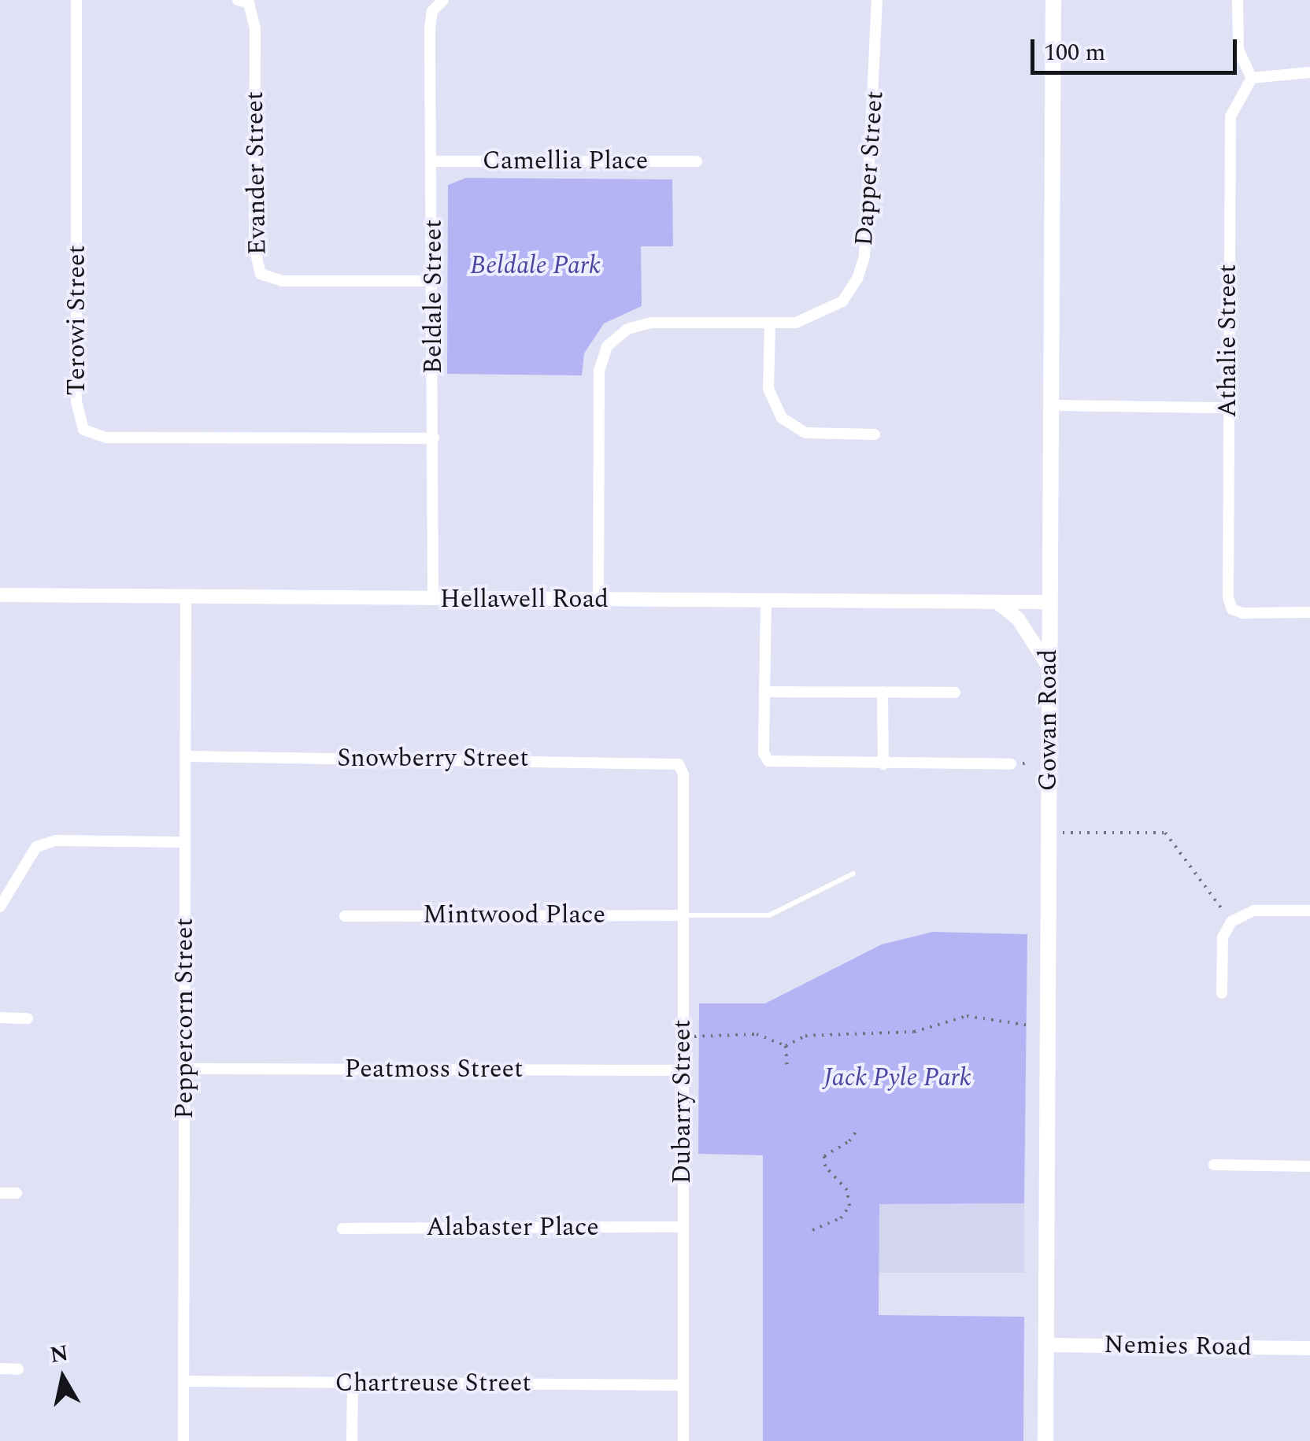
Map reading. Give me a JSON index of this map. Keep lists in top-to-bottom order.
{
  "streets": {
    "main road": ["Gowan Road"],
    "street": [
      "Camellia Place",
      "Dapper Street",
      "Evander Street",
      "Beldale Street",
      "Terowi Street",
      "Athalie Street",
      "Hellawell Road",
      "Snowberry Street",
      "Mintwood Place",
      "Peppercorn Street",
      "Peatmoss Street",
      "Dubarry Street",
      "Alabaster Place",
      "Nemies Road",
      "Chartreuse Street"
    ]
  },
  "crossings": [
    ["Camellia Place", "Beldale Street"],
    ["Dapper Street", "Hellawell Road"],
    ["Evander Street", "Beldale Street"],
    ["Beldale Street", "Terowi Street"],
    ["Beldale Street", "Hellawell Road"],
    ["Hellawell Road", "Gowan Road"],
    ["Hellawell Road", "Peppercorn Street"],
    ["Gowan Road", "Nemies Road"],
    ["Snowberry Street", "Peppercorn Street"],
    ["Snowberry Street", "Dubarry Street"],
    ["Mintwood Place", "Dubarry Street"],
    ["Peppercorn Street", "Peatmoss Street"],
    ["Peppercorn Street", "Chartreuse Street"],
    ["Peatmoss Street", "Dubarry Street"],
    ["Dubarry Street", "Alabaster Place"],
    ["Dubarry Street", "Chartreuse Street"]
  ],
  "parks": ["Beldale Park", "Jack Pyle Park"],
  "scale_bar": "100 m",
  "north": "top"
}
